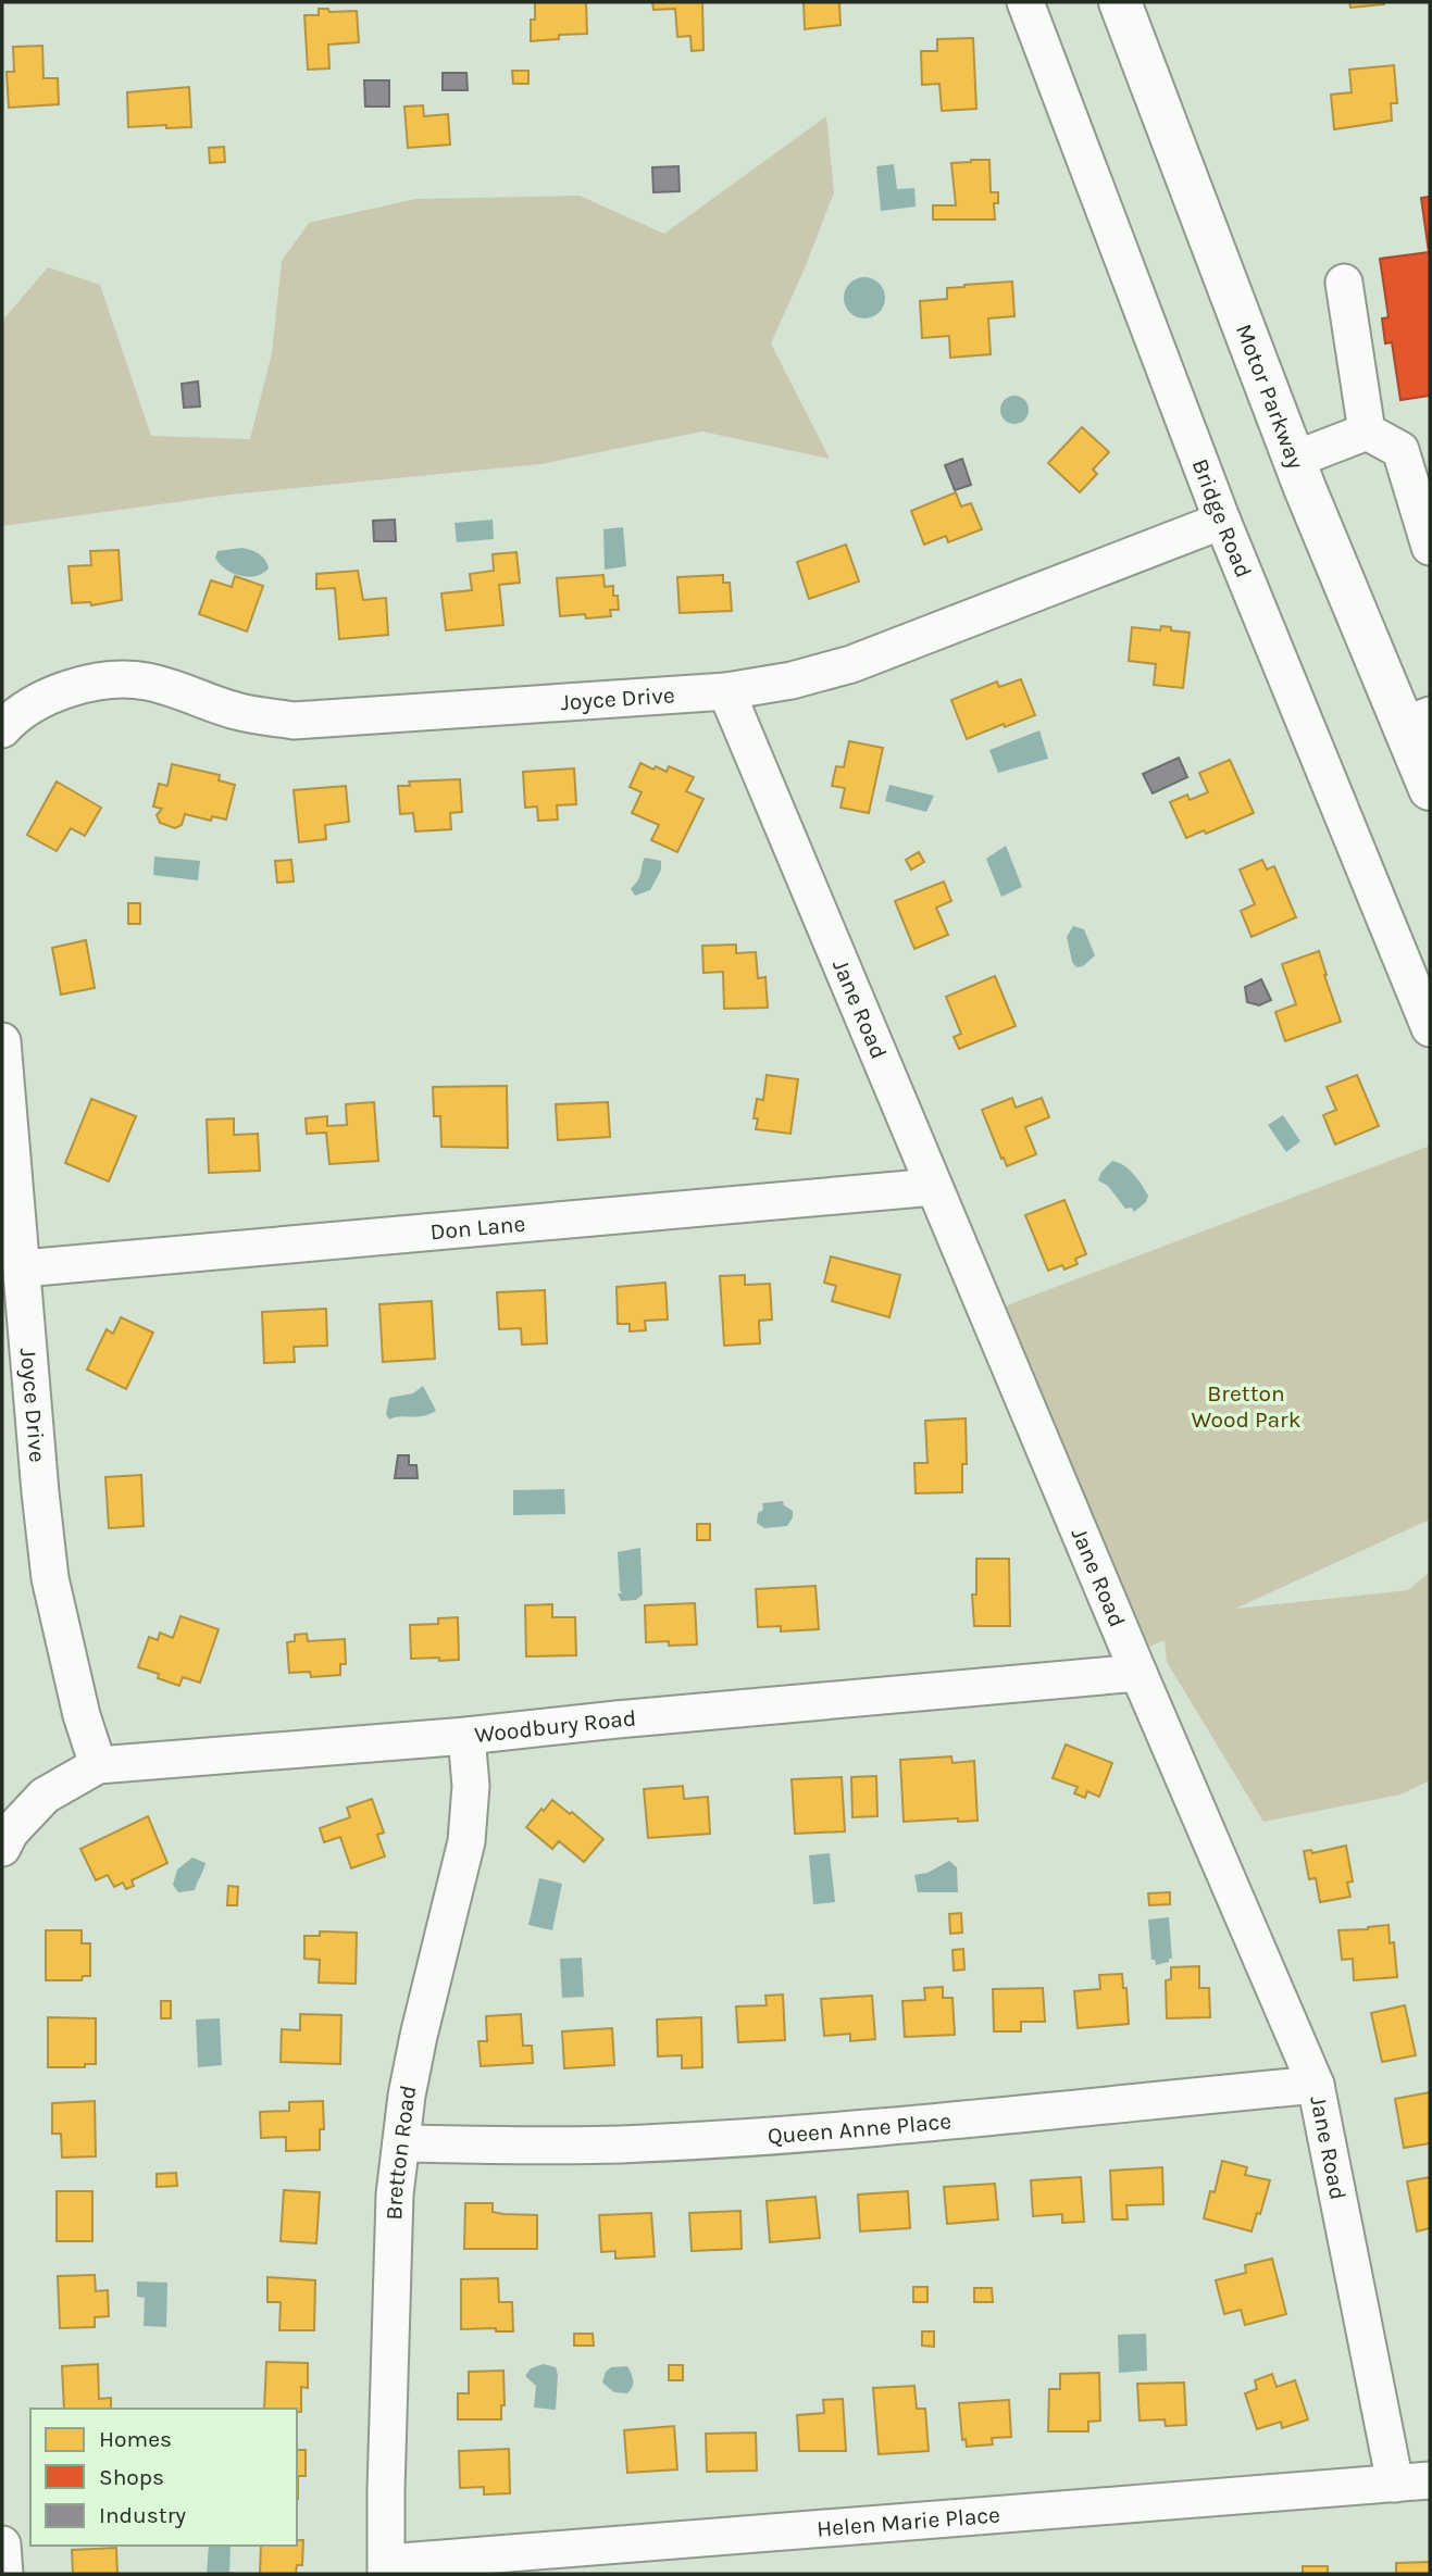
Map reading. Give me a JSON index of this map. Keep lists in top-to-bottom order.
{
  "streets": {
    "main road": ["Motor Parkway"],
    "street": [
      "Bridge Road",
      "Joyce Drive",
      "Jane Road",
      "Don Lane",
      "Woodbury Road",
      "Queen Anne Place",
      "Bretton Road",
      "Helen Marie Place"
    ]
  },
  "crossings": [
    ["Bridge Road", "Joyce Drive"],
    ["Joyce Drive", "Jane Road"],
    ["Joyce Drive", "Don Lane"],
    ["Joyce Drive", "Woodbury Road"],
    ["Jane Road", "Don Lane"],
    ["Jane Road", "Woodbury Road"],
    ["Jane Road", "Queen Anne Place"],
    ["Jane Road", "Helen Marie Place"],
    ["Woodbury Road", "Bretton Road"],
    ["Queen Anne Place", "Bretton Road"],
    ["Bretton Road", "Helen Marie Place"]
  ],
  "parks": ["Bretton Wood Park"],
  "legend": ["Homes", "Shops", "Industry"]
}
